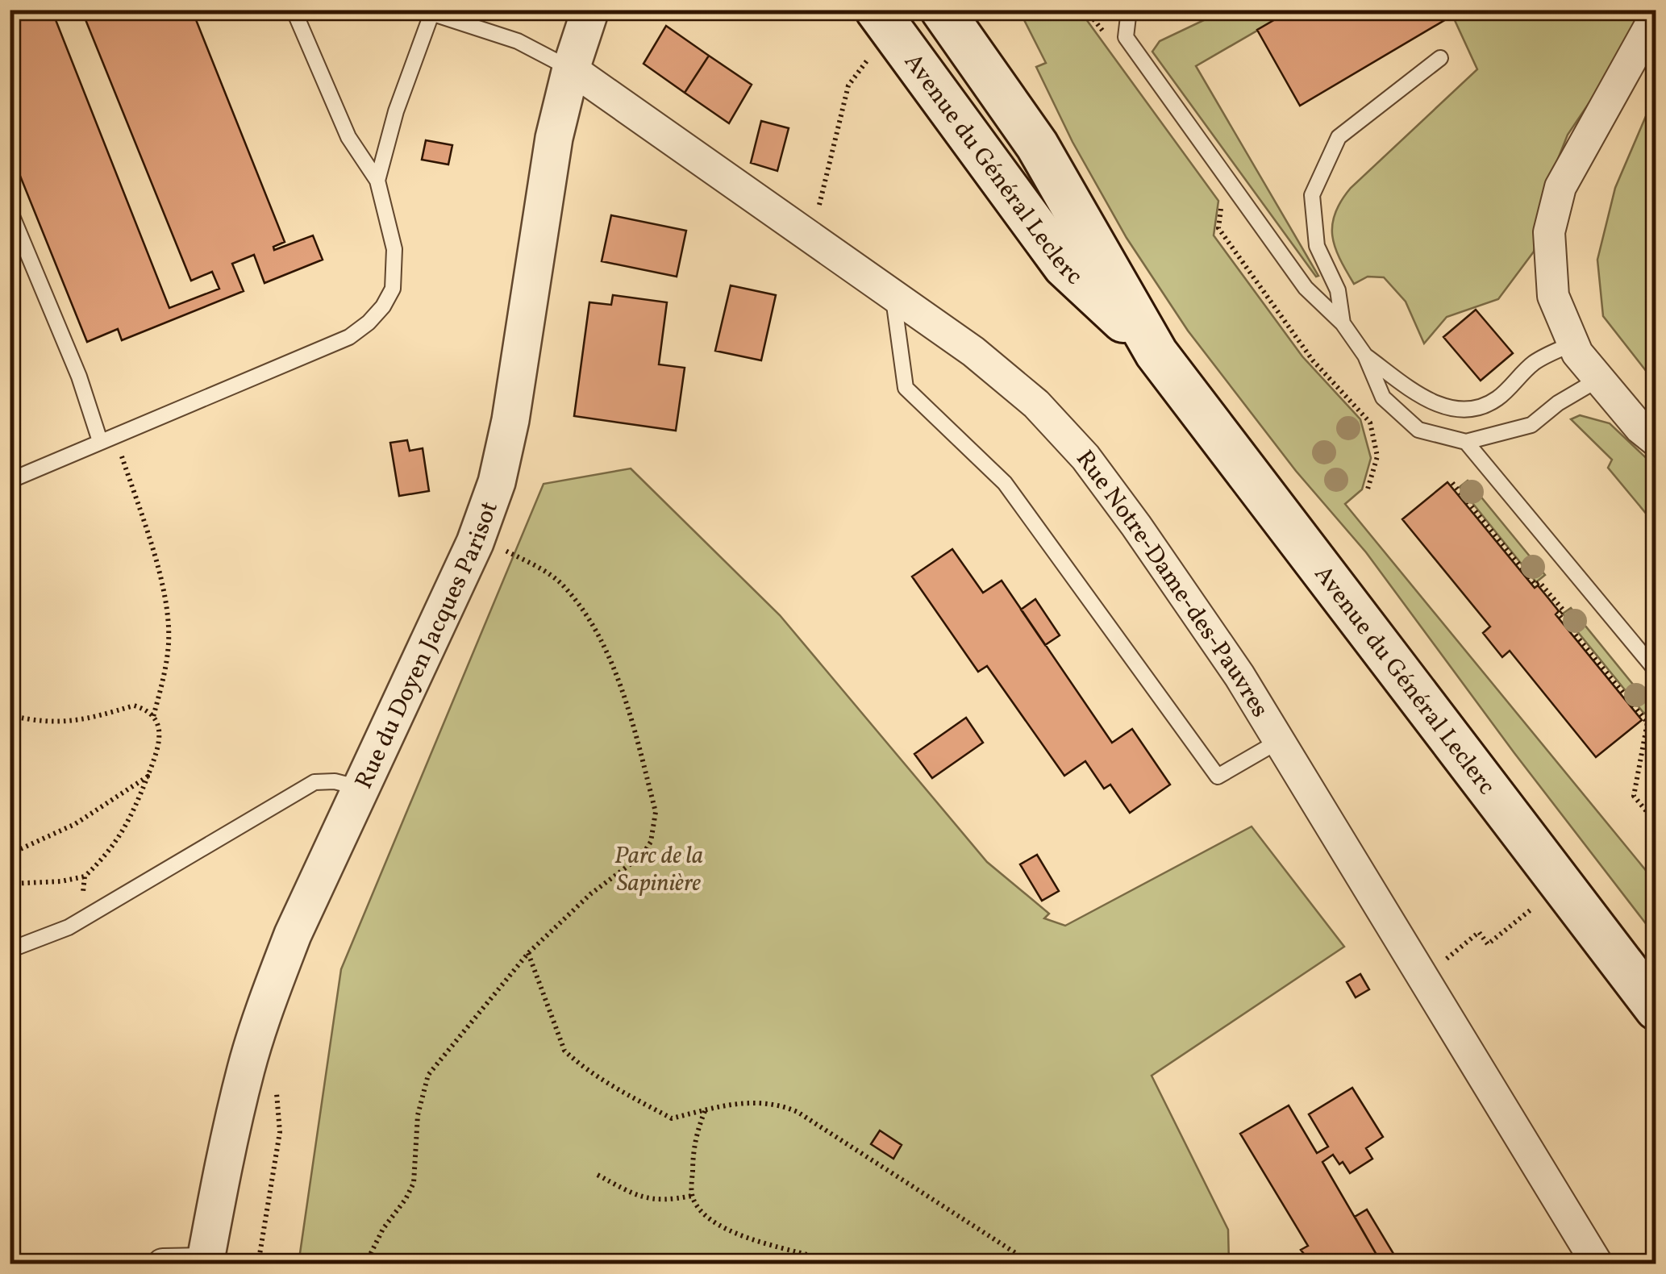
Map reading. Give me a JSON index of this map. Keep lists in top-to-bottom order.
{
  "streets": {
    "main road": ["Avenue du Général Leclerc"],
    "street": ["Rue Notre-Dame-des-Pauvres", "Rue du Doyen Jacques Parisot"]
  },
  "crossings": [
    ["Rue Notre-Dame-des-Pauvres", "Rue du Doyen Jacques Parisot"]
  ],
  "parks": ["Parc de la Sapinière"]
}
